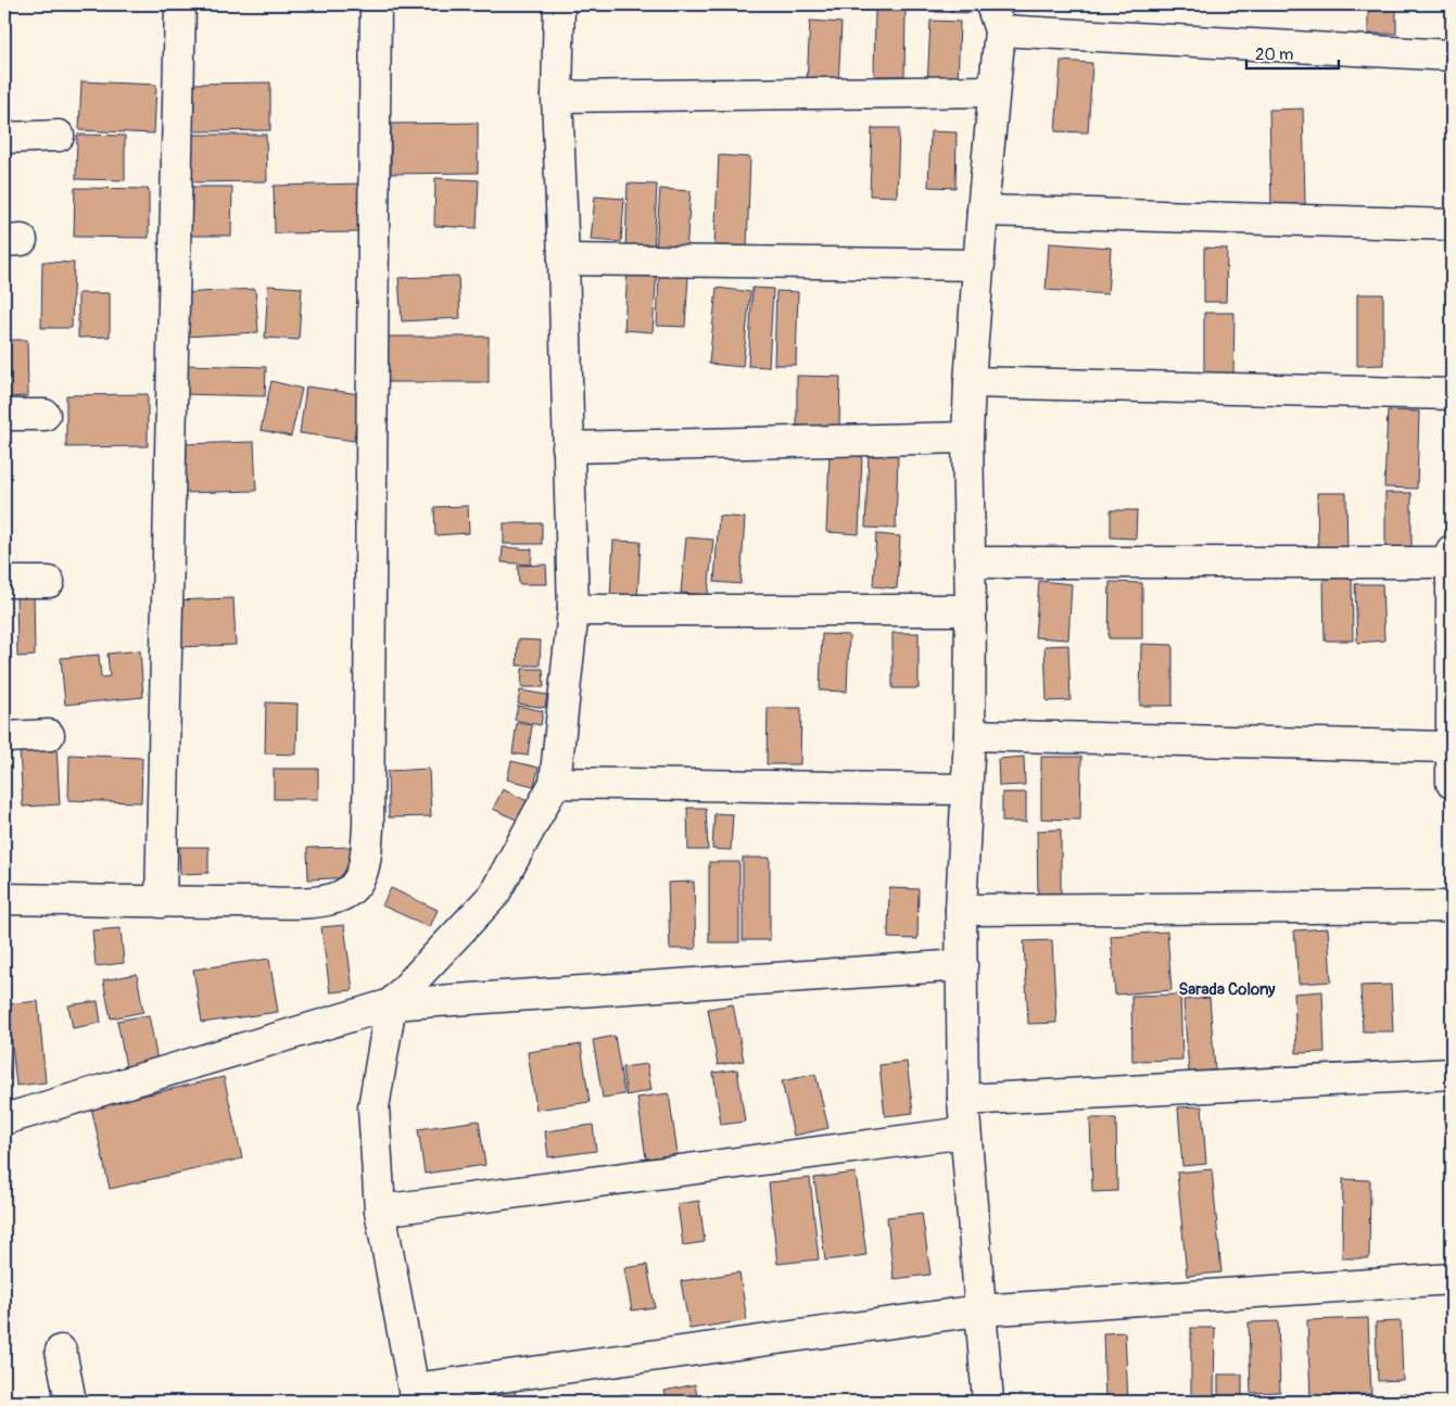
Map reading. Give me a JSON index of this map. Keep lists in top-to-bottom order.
{
  "districts": ["Sarada Colony"],
  "scale_bar": "20 m"
}
